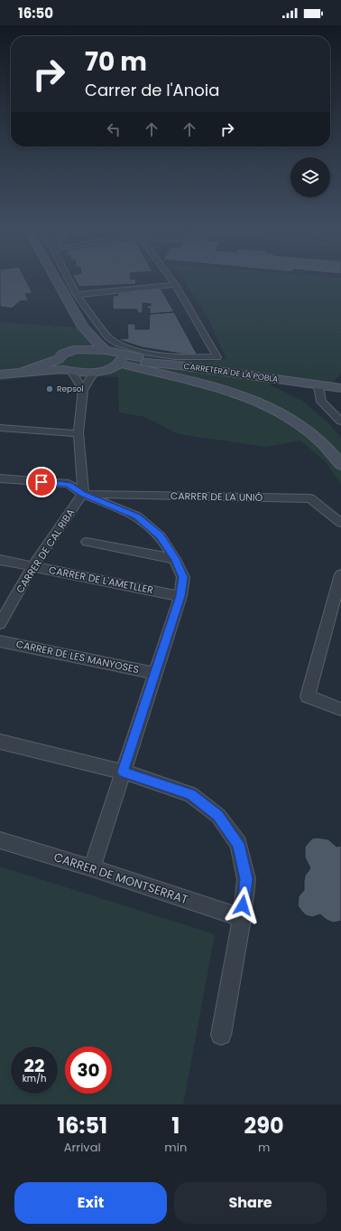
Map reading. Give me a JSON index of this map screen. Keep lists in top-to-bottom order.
{
  "streets": {
    "street": [
      "CARRETERA DE LA POBLA",
      "CARRER DE LA UNIÓ",
      "CARRER DE CAL RIBA",
      "CARRER DE L'AMETLLER",
      "CARRER DE LES MANYOSES",
      "CARRER DE MONTSERRAT"
    ]
  },
  "crossings": [
    ["CARRER DE LA UNIÓ", "CARRER DE CAL RIBA"],
    ["CARRER DE CAL RIBA", "CARRER DE L'AMETLLER"]
  ],
  "places": ["Repsol"],
  "page": {
    "status": "16:50",
    "turn": ["70 m", "Carrer de l'Anoia"],
    "speed": "22 km/h",
    "limit": "30",
    "eta": [
      "16:51",
      "Arrival",
      "1",
      "min",
      "290",
      "m"
    ],
    "buttons": ["Exit", "Share"]
  }
}
